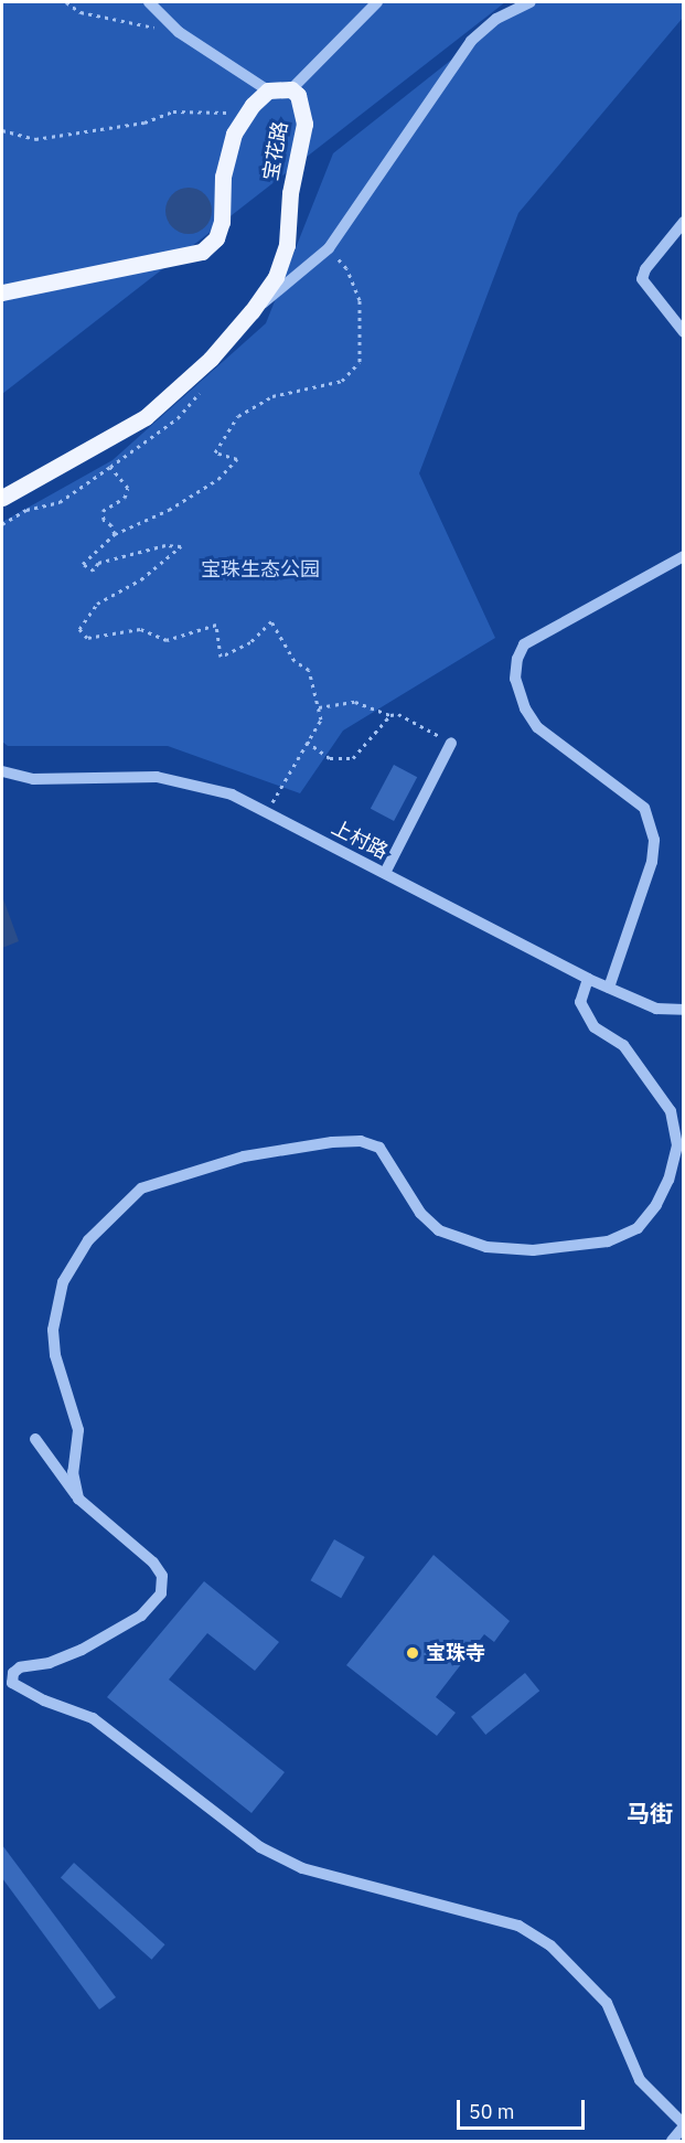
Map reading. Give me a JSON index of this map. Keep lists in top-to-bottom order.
{
  "streets": {
    "main road": ["宝花路"],
    "street": ["上村路"]
  },
  "districts": ["马街"],
  "parks": ["宝珠生态公园"],
  "places": ["宝珠寺"],
  "scale_bar": "50 m"
}
